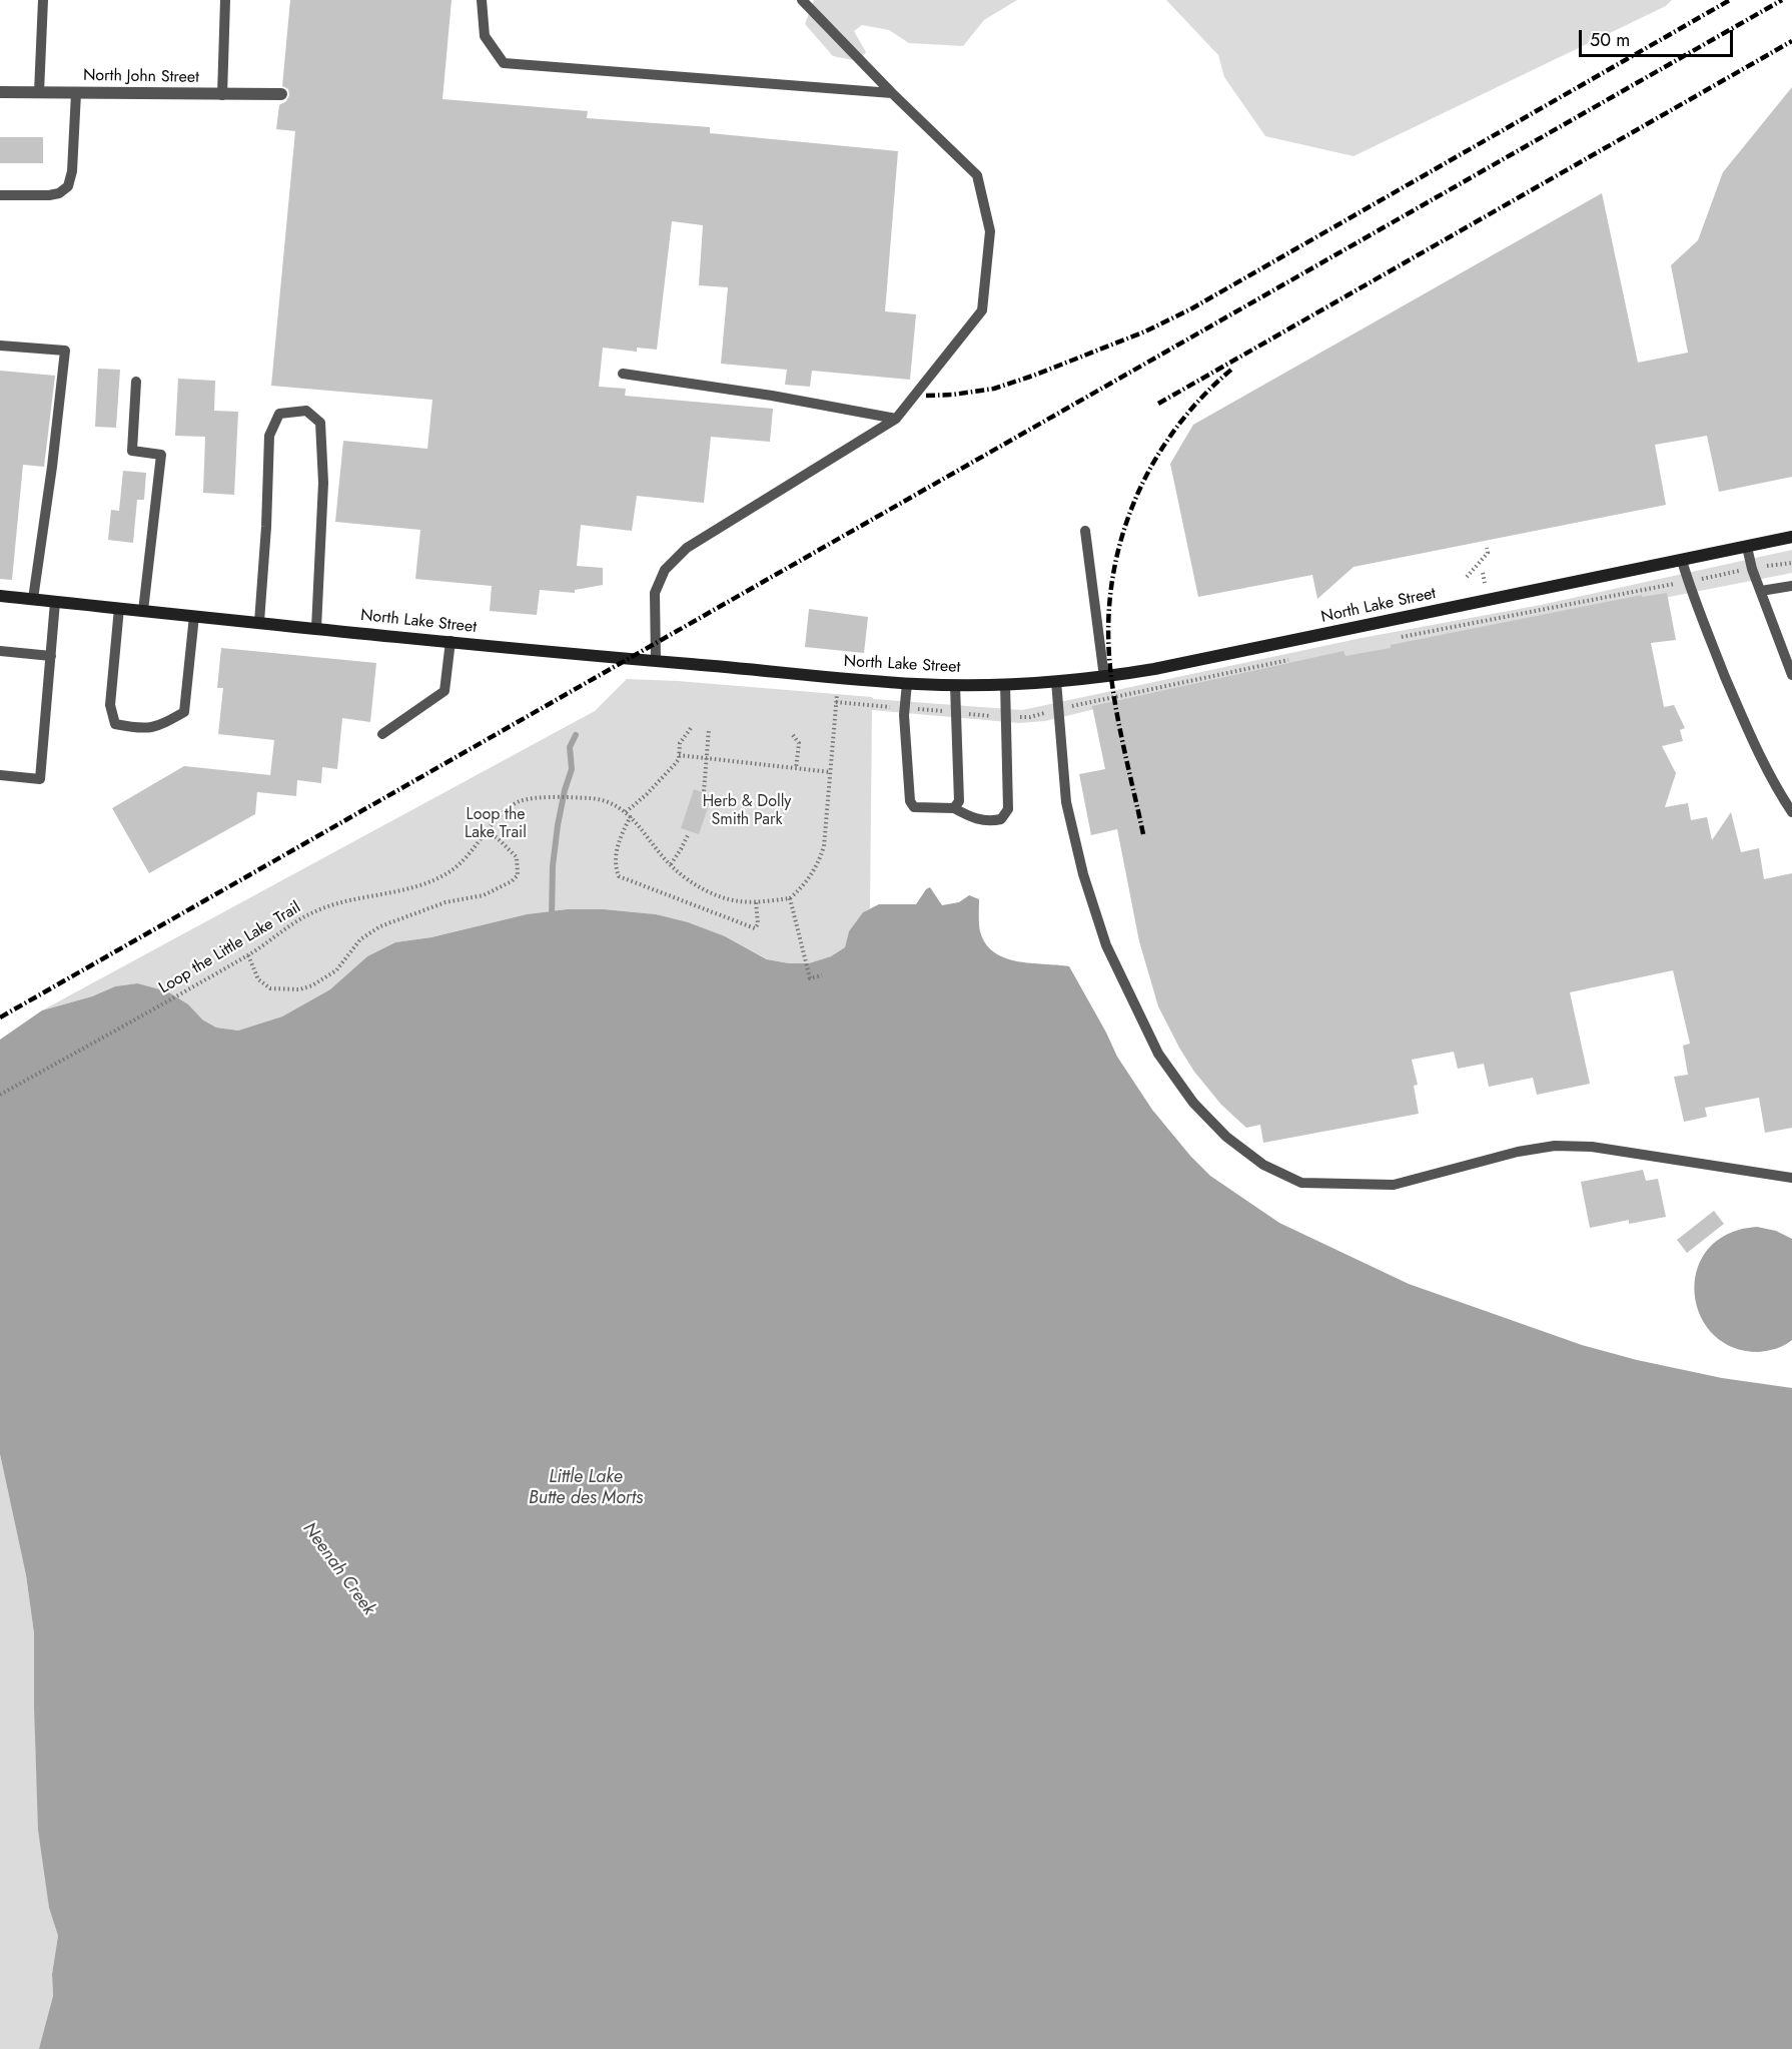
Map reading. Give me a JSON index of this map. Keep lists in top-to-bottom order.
{
  "streets": {
    "main road": ["North Lake Street"],
    "street": ["North John Street"],
    "path": ["Loop the Little Lake Trail"]
  },
  "water": ["Little Lake Butte des Morts", "Neenah Creek"],
  "parks": ["Herb & Dolly Smith Park", "Loop the Lake Trail"],
  "scale_bar": "50 m"
}
